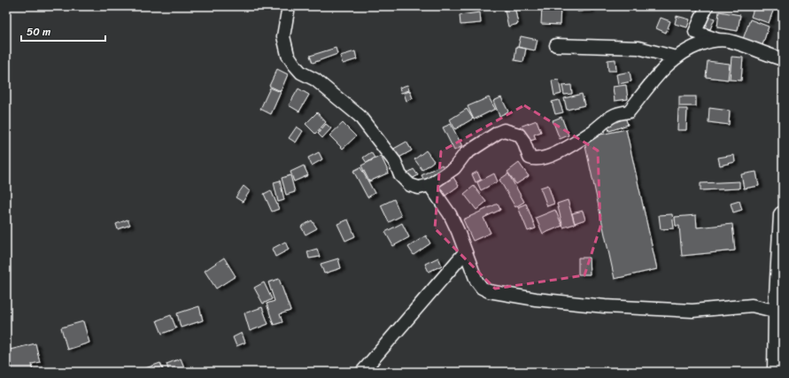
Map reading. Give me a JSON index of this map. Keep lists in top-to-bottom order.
{
  "scale_bar": "50 m"
}
